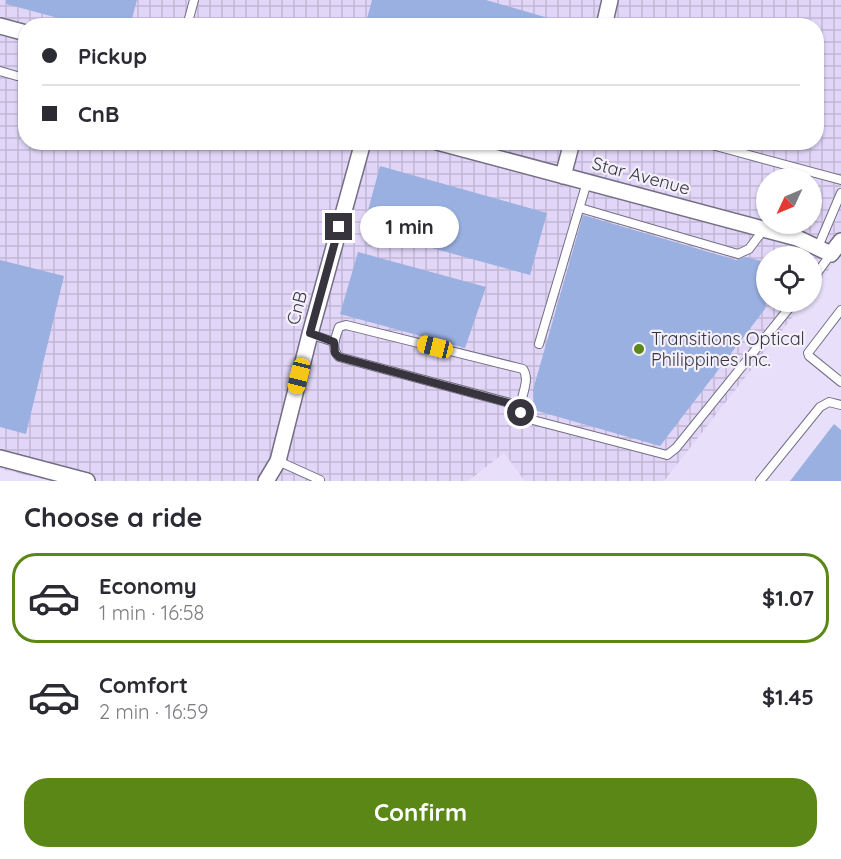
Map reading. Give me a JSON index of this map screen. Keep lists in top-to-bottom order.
{
  "streets": {
    "street": ["Star Avenue", "CnB"]
  },
  "places": ["Transitions Optical Philippines Inc."],
  "north": "bottom left",
  "page": {
    "banner": ["Pickup", "CnB"],
    "bubble": "1 min",
    "heading": "Choose a ride",
    "list": [
      {
        "name": "Economy",
        "note": "1 min · 16:58",
        "value": "$1.07"
      },
      {
        "name": "Comfort",
        "note": "2 min · 16:59",
        "value": "$1.45"
      }
    ],
    "buttons": "Confirm"
  }
}
